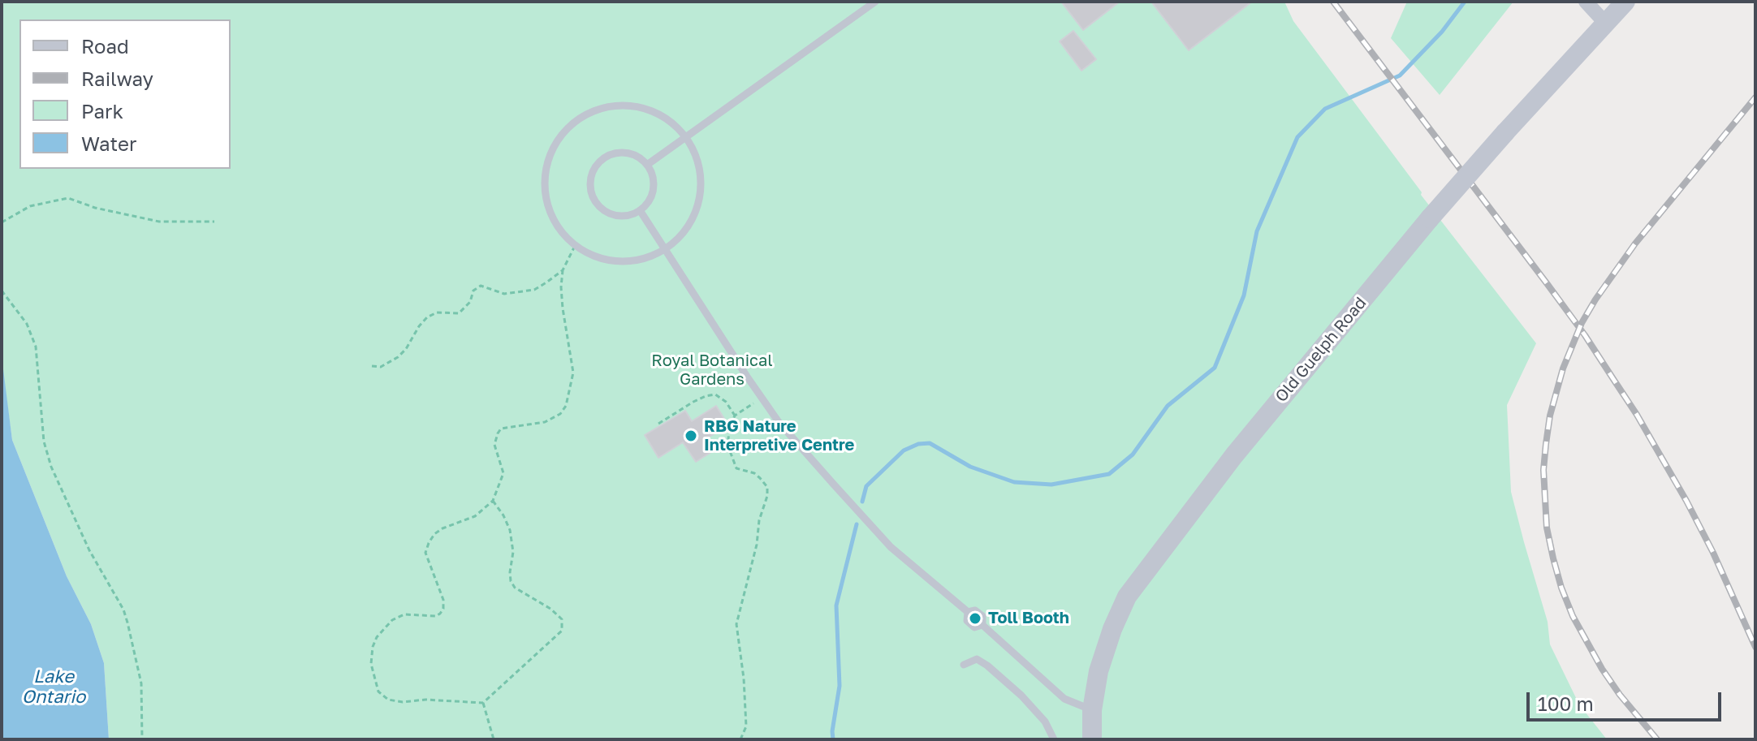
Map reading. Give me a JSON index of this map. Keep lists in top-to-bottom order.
{
  "streets": {
    "street": ["Old Guelph Road"]
  },
  "water": ["Lake Ontario"],
  "parks": ["Royal Botanical Gardens"],
  "places": ["RBG Nature Interpretive Centre", "Toll Booth"],
  "legend": [
    "Road",
    "Railway",
    "Park",
    "Water"
  ],
  "scale_bar": "100 m"
}
